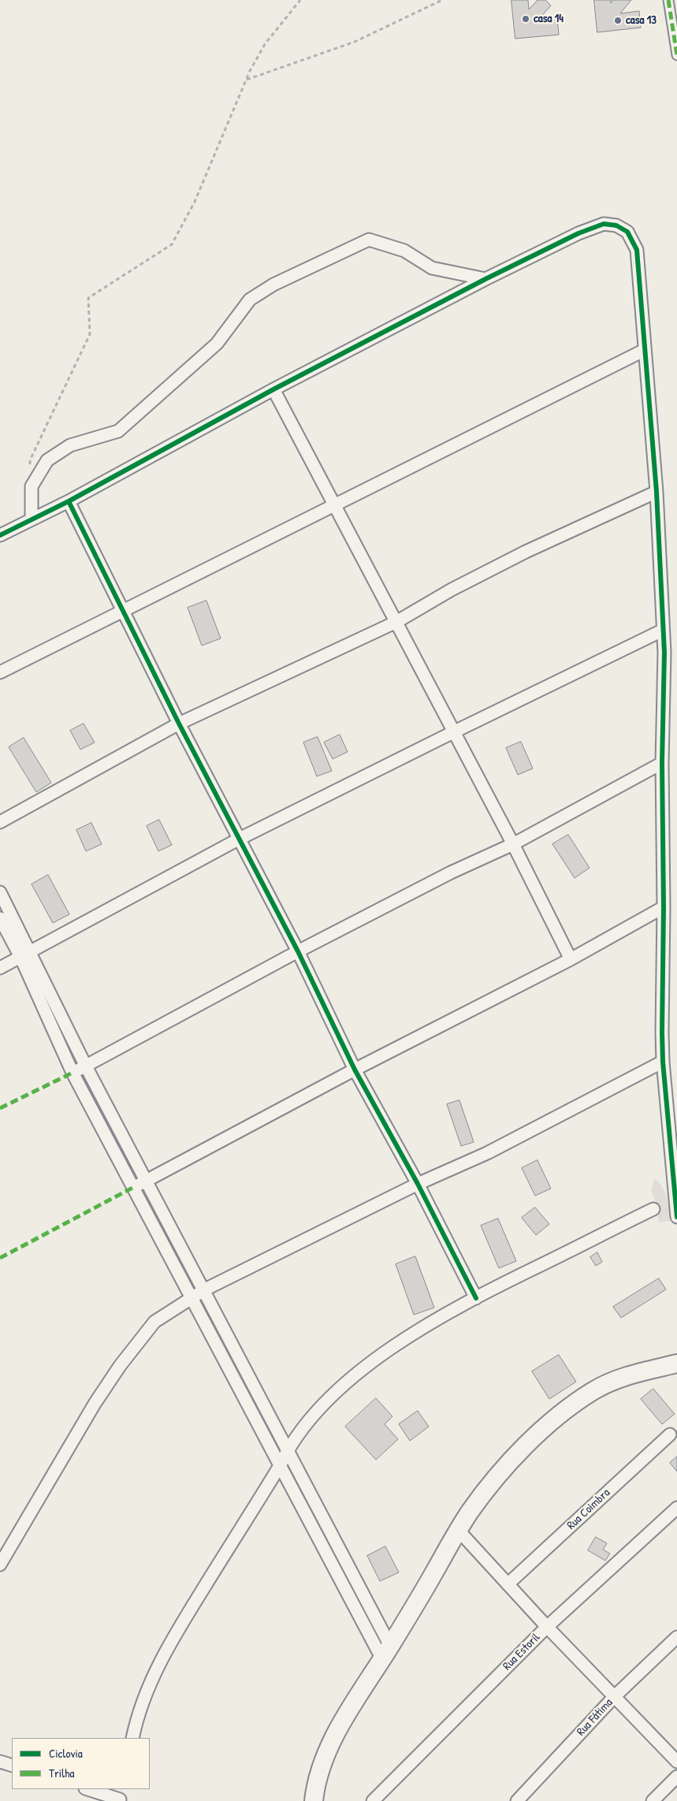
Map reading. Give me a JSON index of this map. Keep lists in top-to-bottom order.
{
  "streets": {
    "street": ["Rua Coimbra", "Rua Estoril", "Rua Fátima"]
  },
  "places": ["casa 14", "casa 13"],
  "legend": ["Ciclovia", "Trilha"]
}
